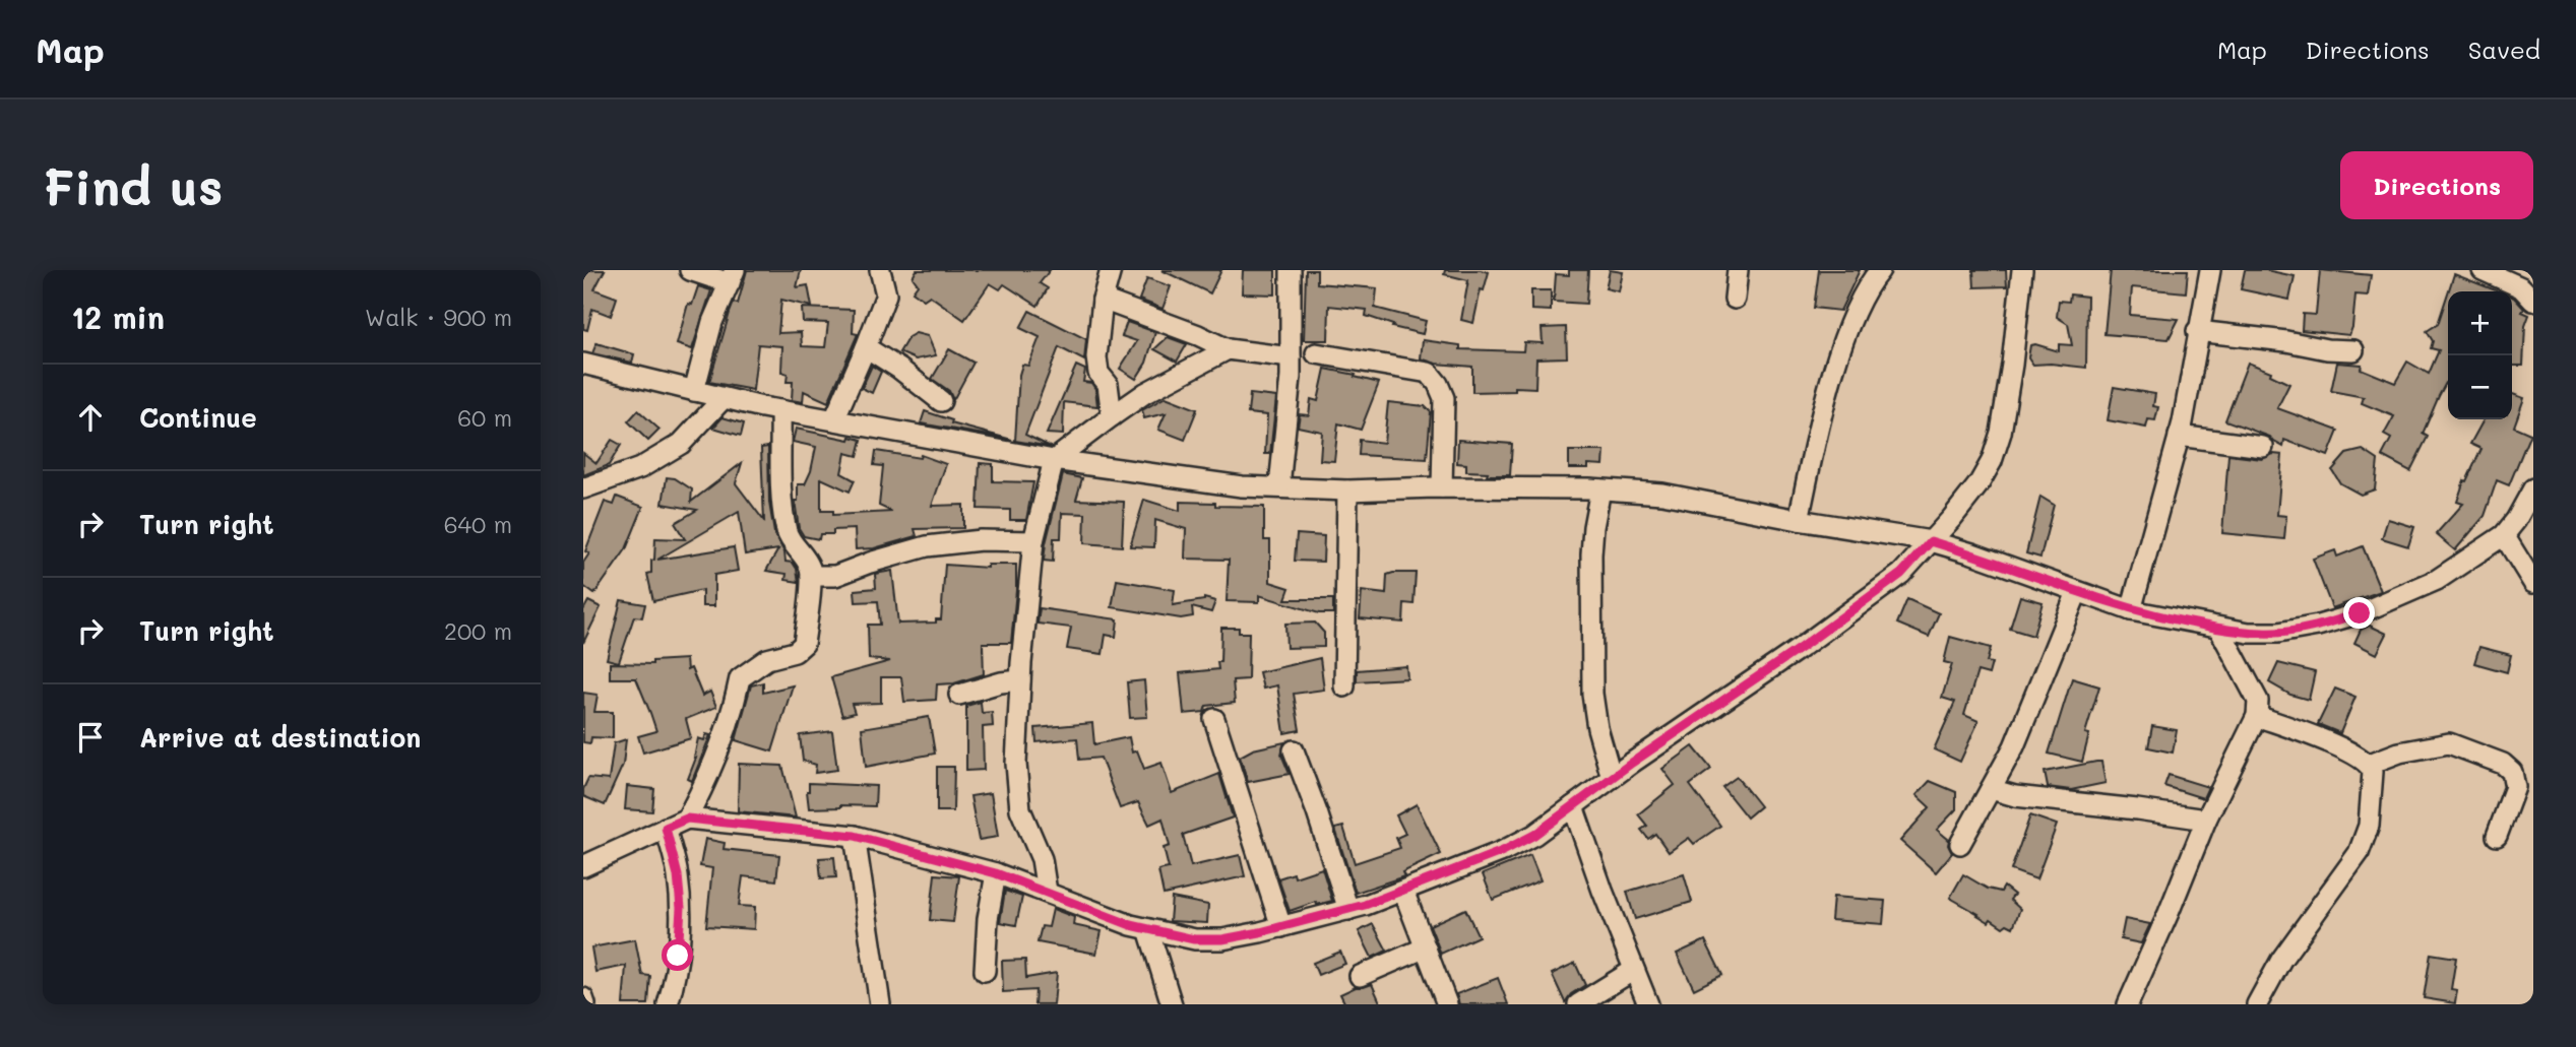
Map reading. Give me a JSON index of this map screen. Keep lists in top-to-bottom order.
{
  "page": {
    "header": "Map",
    "nav": ["Map", "Directions", "Saved"],
    "buttons": "Directions",
    "title": "Find us",
    "heading": ["12 min", "Walk · 900 m"],
    "map_buttons": ["+", "−"],
    "list": [
      ["Continue", "60 m"],
      ["Turn right", "640 m"],
      ["Turn right", "200 m"],
      "Arrive at destination"
    ]
  }
}
